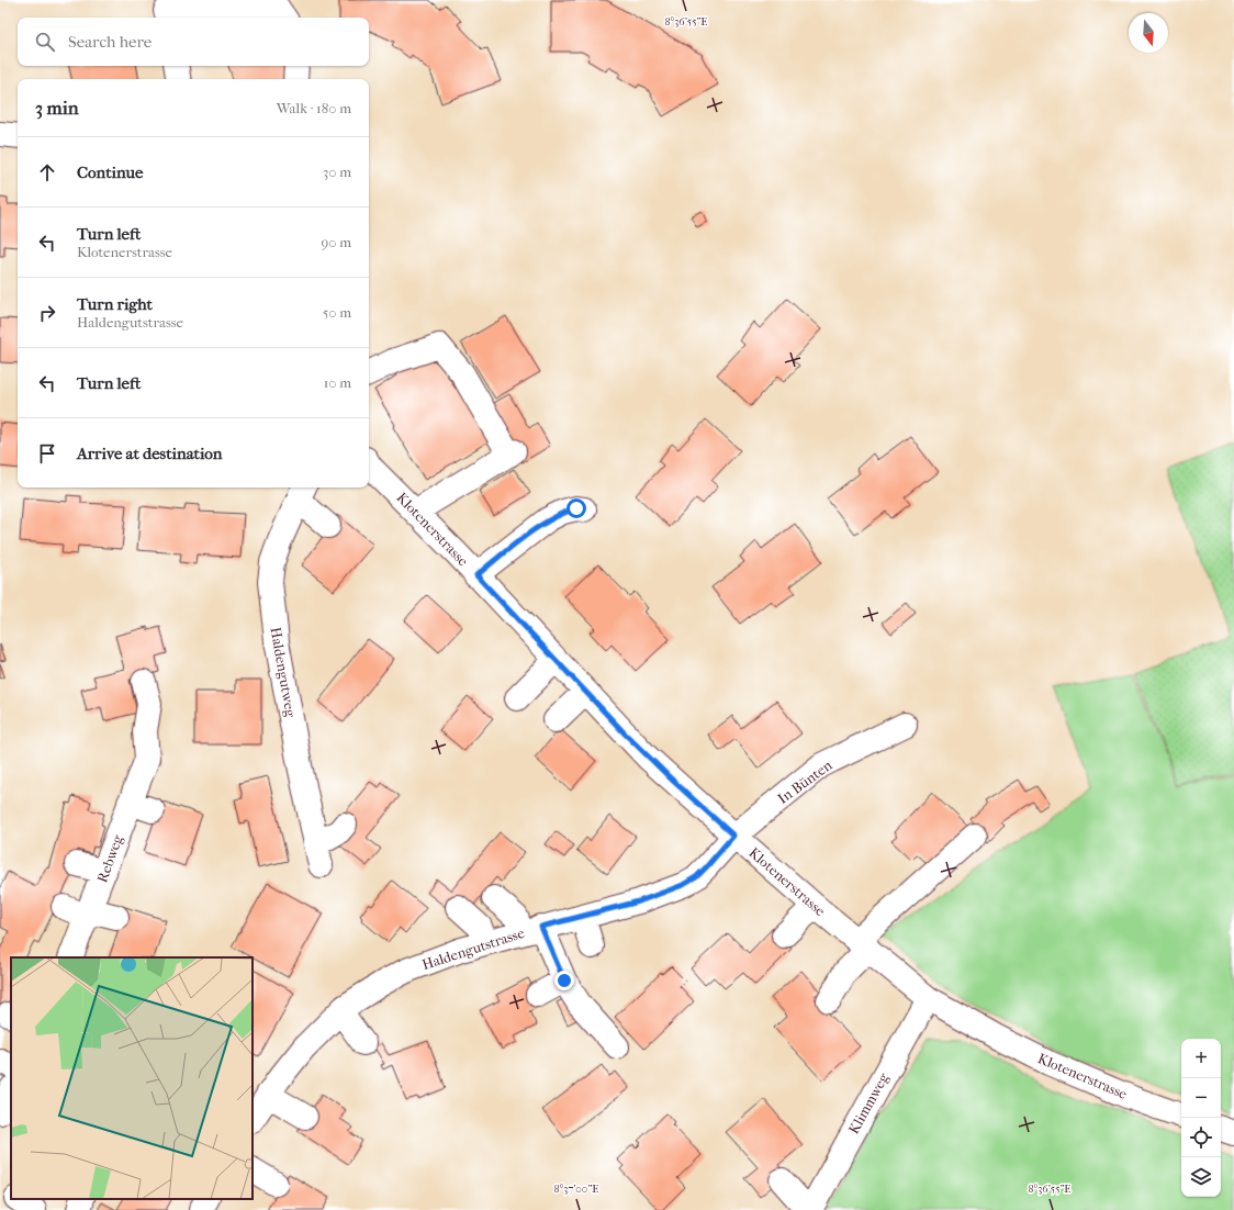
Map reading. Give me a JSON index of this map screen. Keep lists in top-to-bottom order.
{
  "streets": {
    "street": [
      "Klotenerstrasse",
      "Haldengutweg",
      "In Bünten",
      "Rebweg",
      "Haldengutstrasse",
      "Klimmweg"
    ]
  },
  "crossings": [
    ["Klotenerstrasse", "In Bünten"],
    ["Klotenerstrasse", "Haldengutstrasse"],
    ["Klotenerstrasse", "Klimmweg"],
    ["In Bünten", "Haldengutstrasse"]
  ],
  "north": "bottom",
  "page": {
    "search": "Search here",
    "heading": ["3 min", "Walk · 180 m"],
    "list": [
      ["Continue", "30 m"],
      ["Turn left", "Klotenerstrasse", "90 m"],
      ["Turn right", "Haldengutstrasse", "50 m"],
      ["Turn left", "10 m"],
      "Arrive at destination"
    ],
    "map_buttons": ["+", "−"]
  },
  "coordinates": ["8°36'55\"E", "8°37'00\"E"]
}
